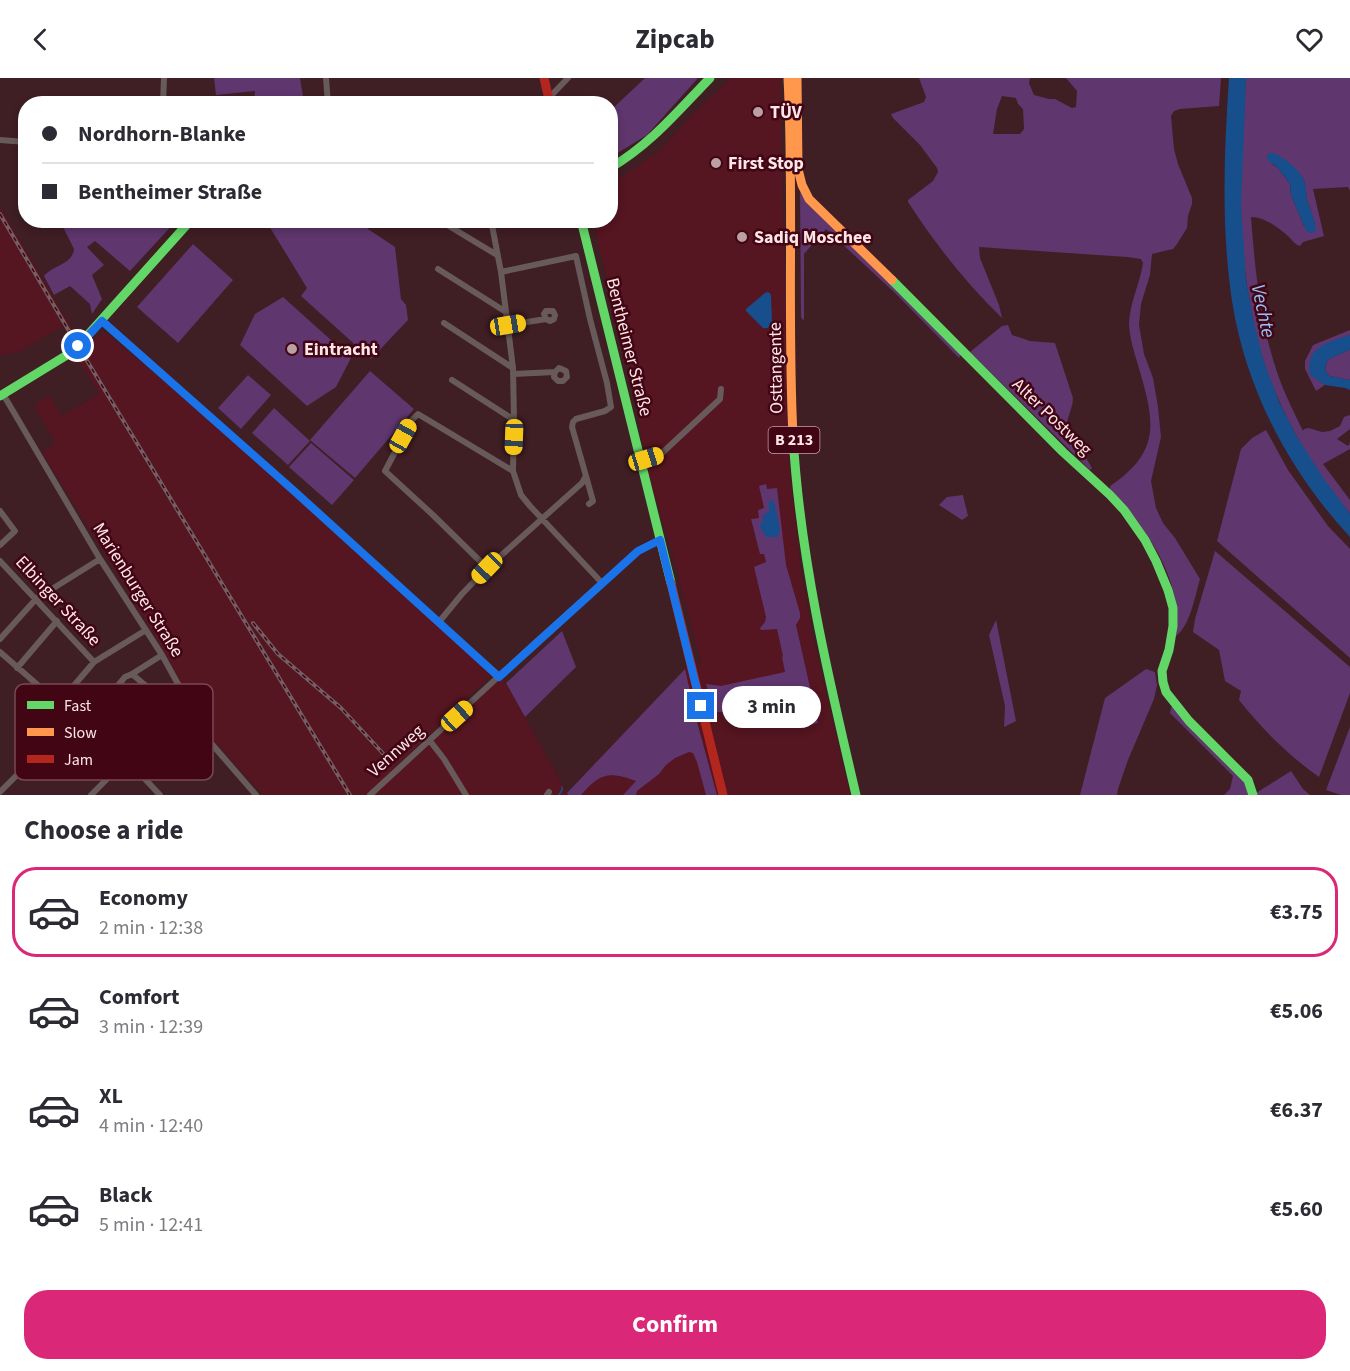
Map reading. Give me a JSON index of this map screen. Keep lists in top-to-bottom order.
{
  "streets": {
    "street": [
      "Bentheimer Straße",
      "Osttangente",
      "Alter Postweg",
      "B 213",
      "Marienburger Straße",
      "Elbinger Straße",
      "Vennweg"
    ]
  },
  "crossings": [
    ["Bentheimer Straße", "Vennweg"]
  ],
  "water": ["Vechte"],
  "places": [
    "TÜV",
    "First Stop",
    "Sadiq Moschee",
    "Eintracht"
  ],
  "legend": ["Fast", "Slow", "Jam"],
  "page": {
    "header": "Zipcab",
    "banner": ["Nordhorn-Blanke", "Bentheimer Straße"],
    "bubble": "3 min",
    "heading": "Choose a ride",
    "list": [
      {
        "name": "Economy",
        "note": "2 min · 12:38",
        "value": "€3.75"
      },
      {
        "name": "Comfort",
        "note": "3 min · 12:39",
        "value": "€5.06"
      },
      {
        "name": "XL",
        "note": "4 min · 12:40",
        "value": "€6.37"
      },
      {
        "name": "Black",
        "note": "5 min · 12:41",
        "value": "€5.60"
      }
    ],
    "buttons": "Confirm"
  }
}
